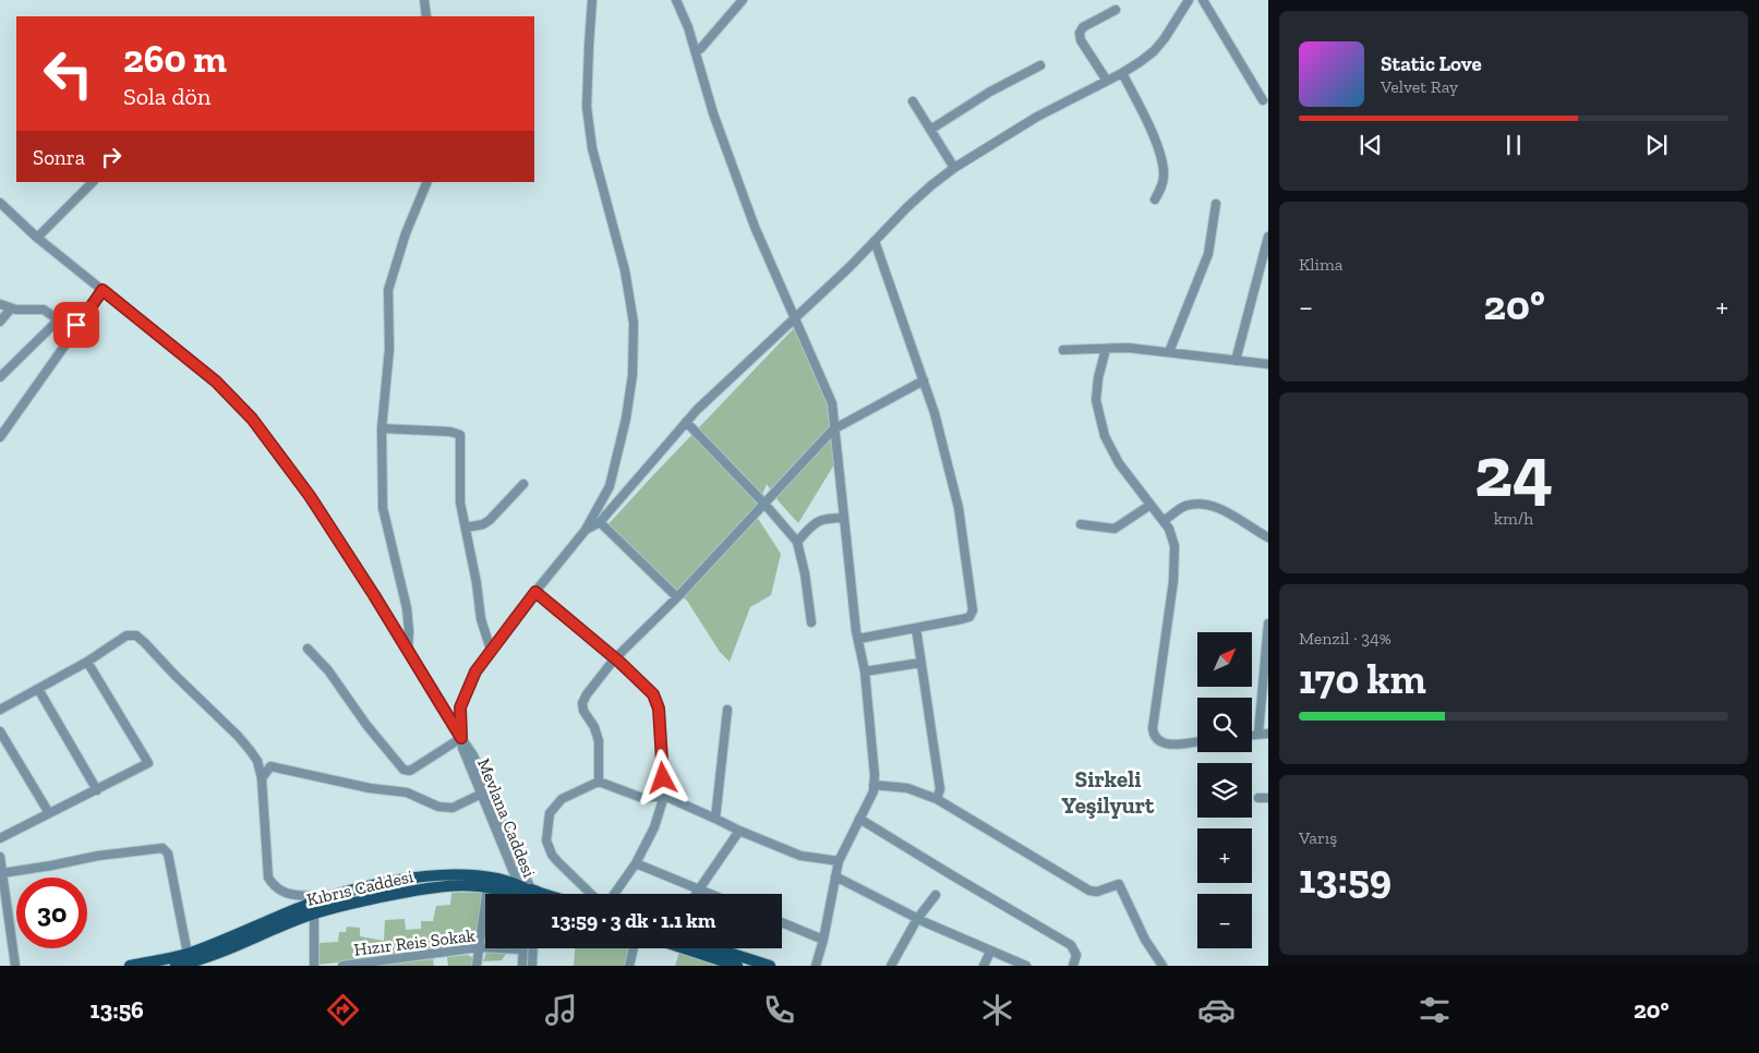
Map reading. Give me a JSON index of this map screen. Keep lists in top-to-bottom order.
{
  "streets": {
    "main road": ["Kıbrıs Caddesi"],
    "street": ["Mevlana Caddesi", "Hızır Reis Sokak"]
  },
  "districts": ["Sirkeli Yeşilyurt"],
  "north": "top right",
  "page": {
    "turn": ["260 m", "Sola dön"],
    "song": ["Static Love", "Velvet Ray"],
    "then": "Sonra",
    "tile": [
      "Klima",
      ["24", "km/h"],
      ["Menzil · 34%", "170 km"],
      ["Varış", "13:59"]
    ],
    "heat": ["−", "20°", "+"],
    "map_buttons": ["+", "−"],
    "limit": "30",
    "trip": "13:59 · 3 dk · 1.1 km",
    "tabs": ["13:56", "20°"]
  }
}
